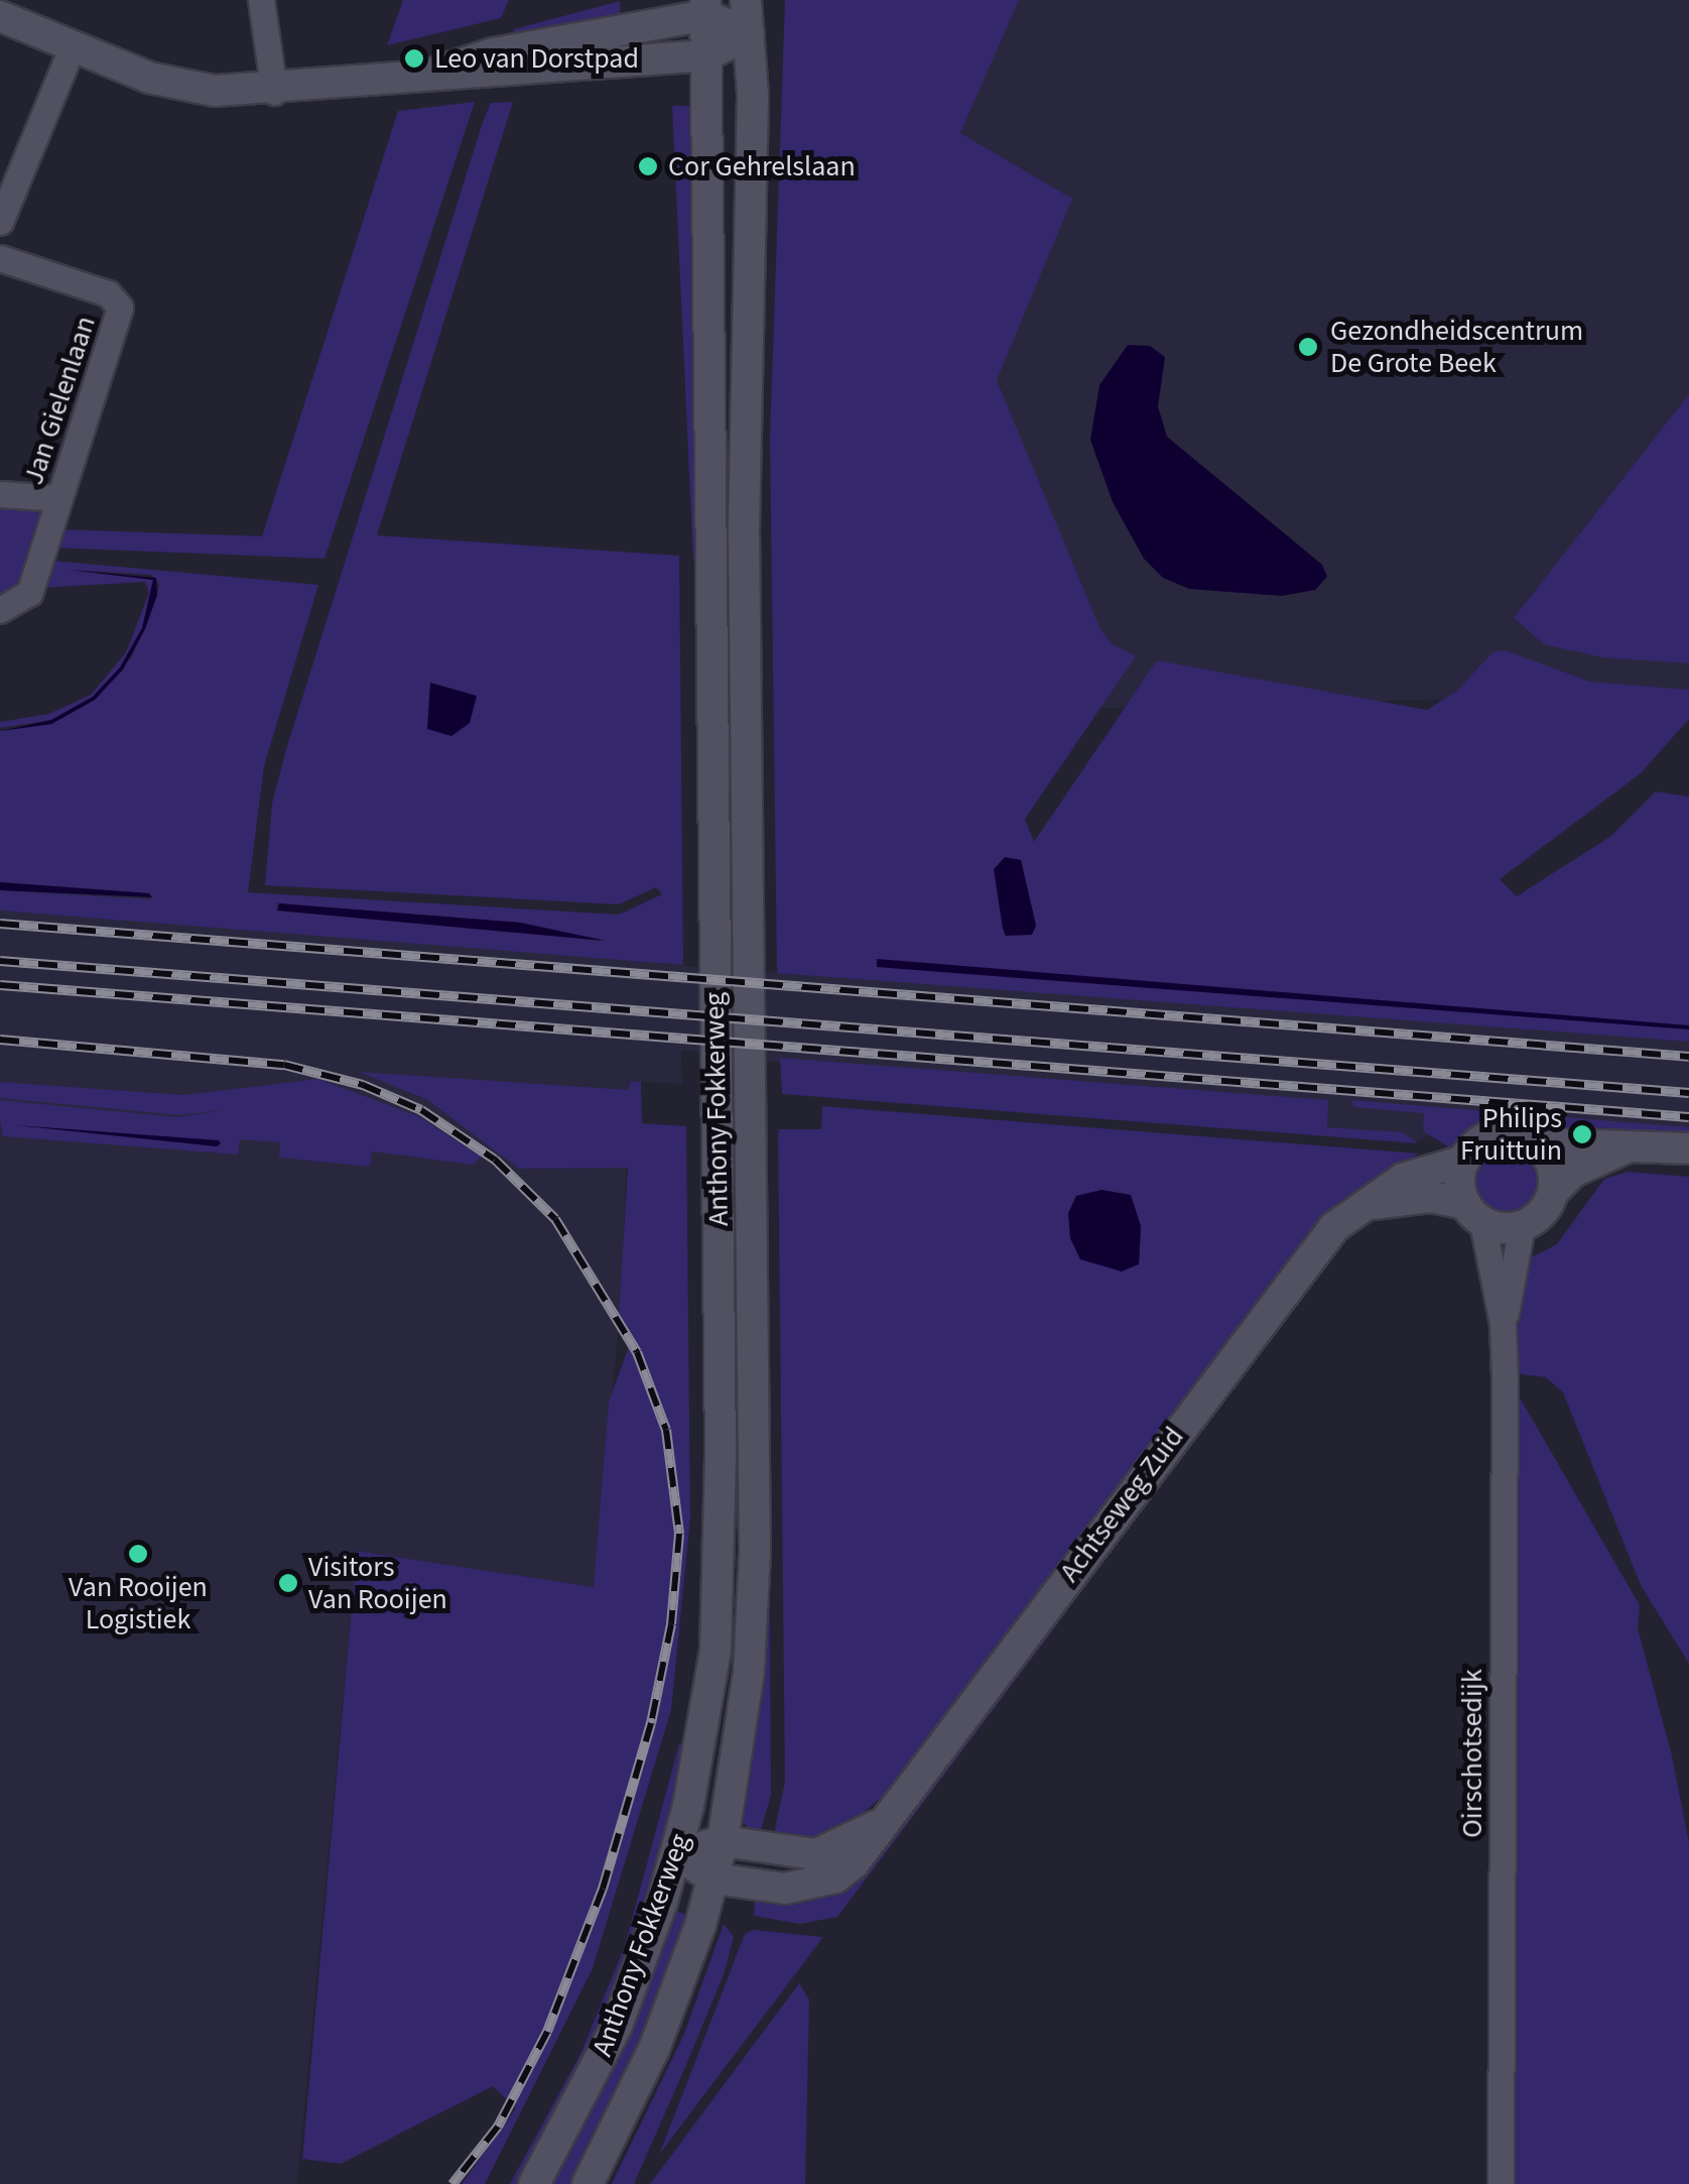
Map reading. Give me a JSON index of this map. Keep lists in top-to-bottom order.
{
  "streets": {
    "main road": ["Anthony Fokkerweg", "Achtseweg Zuid"],
    "street": ["Jan Gielenlaan", "Oirschotsedijk"]
  },
  "crossings": [
    ["Anthony Fokkerweg", "Achtseweg Zuid"],
    ["Achtseweg Zuid", "Oirschotsedijk"]
  ],
  "places": [
    "Leo van Dorstpad",
    "Cor Gehrelslaan",
    "Gezondheidscentrum De Grote Beek",
    "Philips Fruittuin",
    "Van Rooijen Logistiek",
    "Visitors Van Rooijen"
  ]
}
